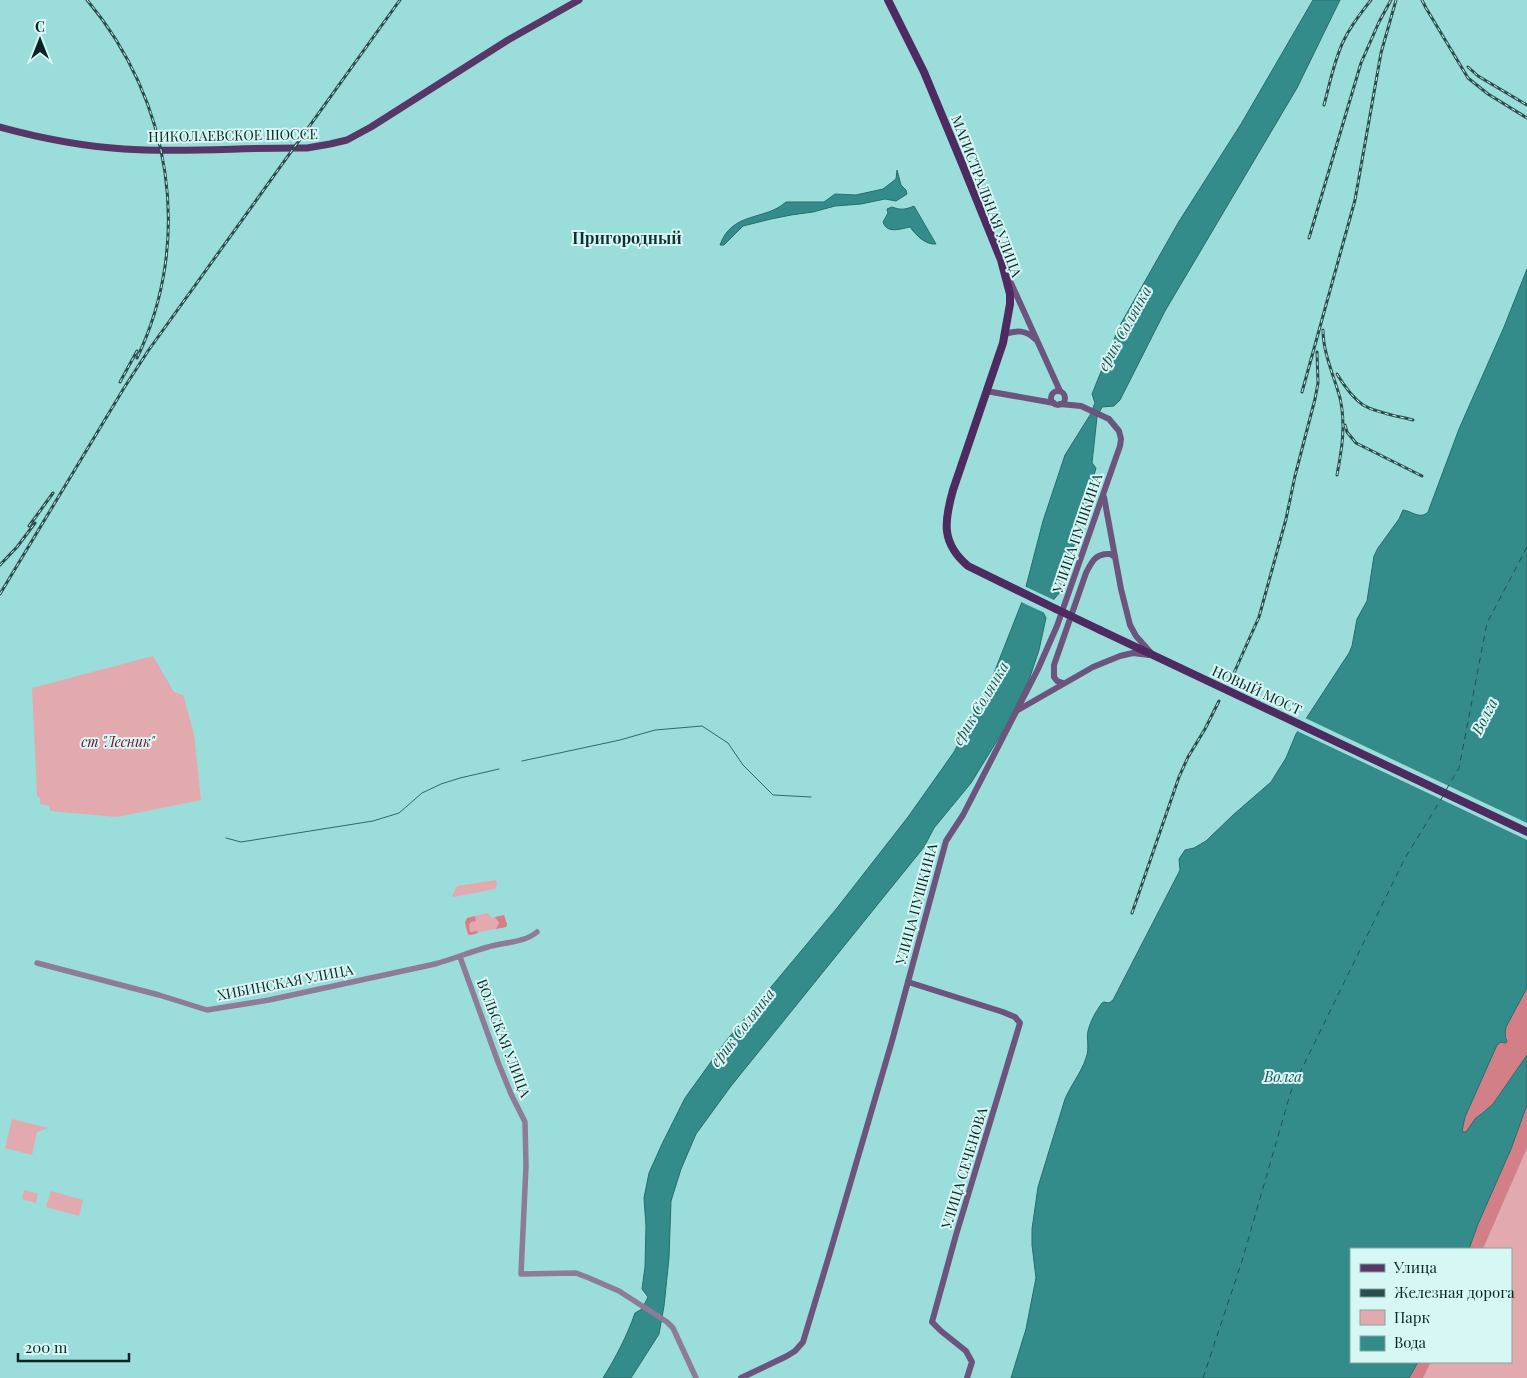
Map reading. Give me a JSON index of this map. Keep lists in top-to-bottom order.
{
  "streets": {
    "highway": ["МАГИСТРАЛЬНАЯ УЛИЦА", "НОВЫЙ МОСТ"],
    "main road": ["НИКОЛАЕВСКОЕ ШОССЕ", "УЛИЦА ПУШКИНА", "УЛИЦА СЕЧЕНОВА"],
    "street": ["ХИБИНСКАЯ УЛИЦА", "ВОЛЬСКАЯ УЛИЦА"]
  },
  "crossings": [
    ["МАГИСТРАЛЬНАЯ УЛИЦА", "УЛИЦА ПУШКИНА"],
    ["МАГИСТРАЛЬНАЯ УЛИЦА", "НОВЫЙ МОСТ"],
    ["УЛИЦА ПУШКИНА", "УЛИЦА СЕЧЕНОВА"],
    ["ХИБИНСКАЯ УЛИЦА", "ВОЛЬСКАЯ УЛИЦА"]
  ],
  "districts": ["Пригородный"],
  "water": ["ерик Солянка", "Волга"],
  "parks": ["ст \"Лесник\""],
  "legend": [
    "Улица",
    "Железная дорога",
    "Парк",
    "Вода"
  ],
  "scale_bar": "200 m",
  "north": "top"
}
